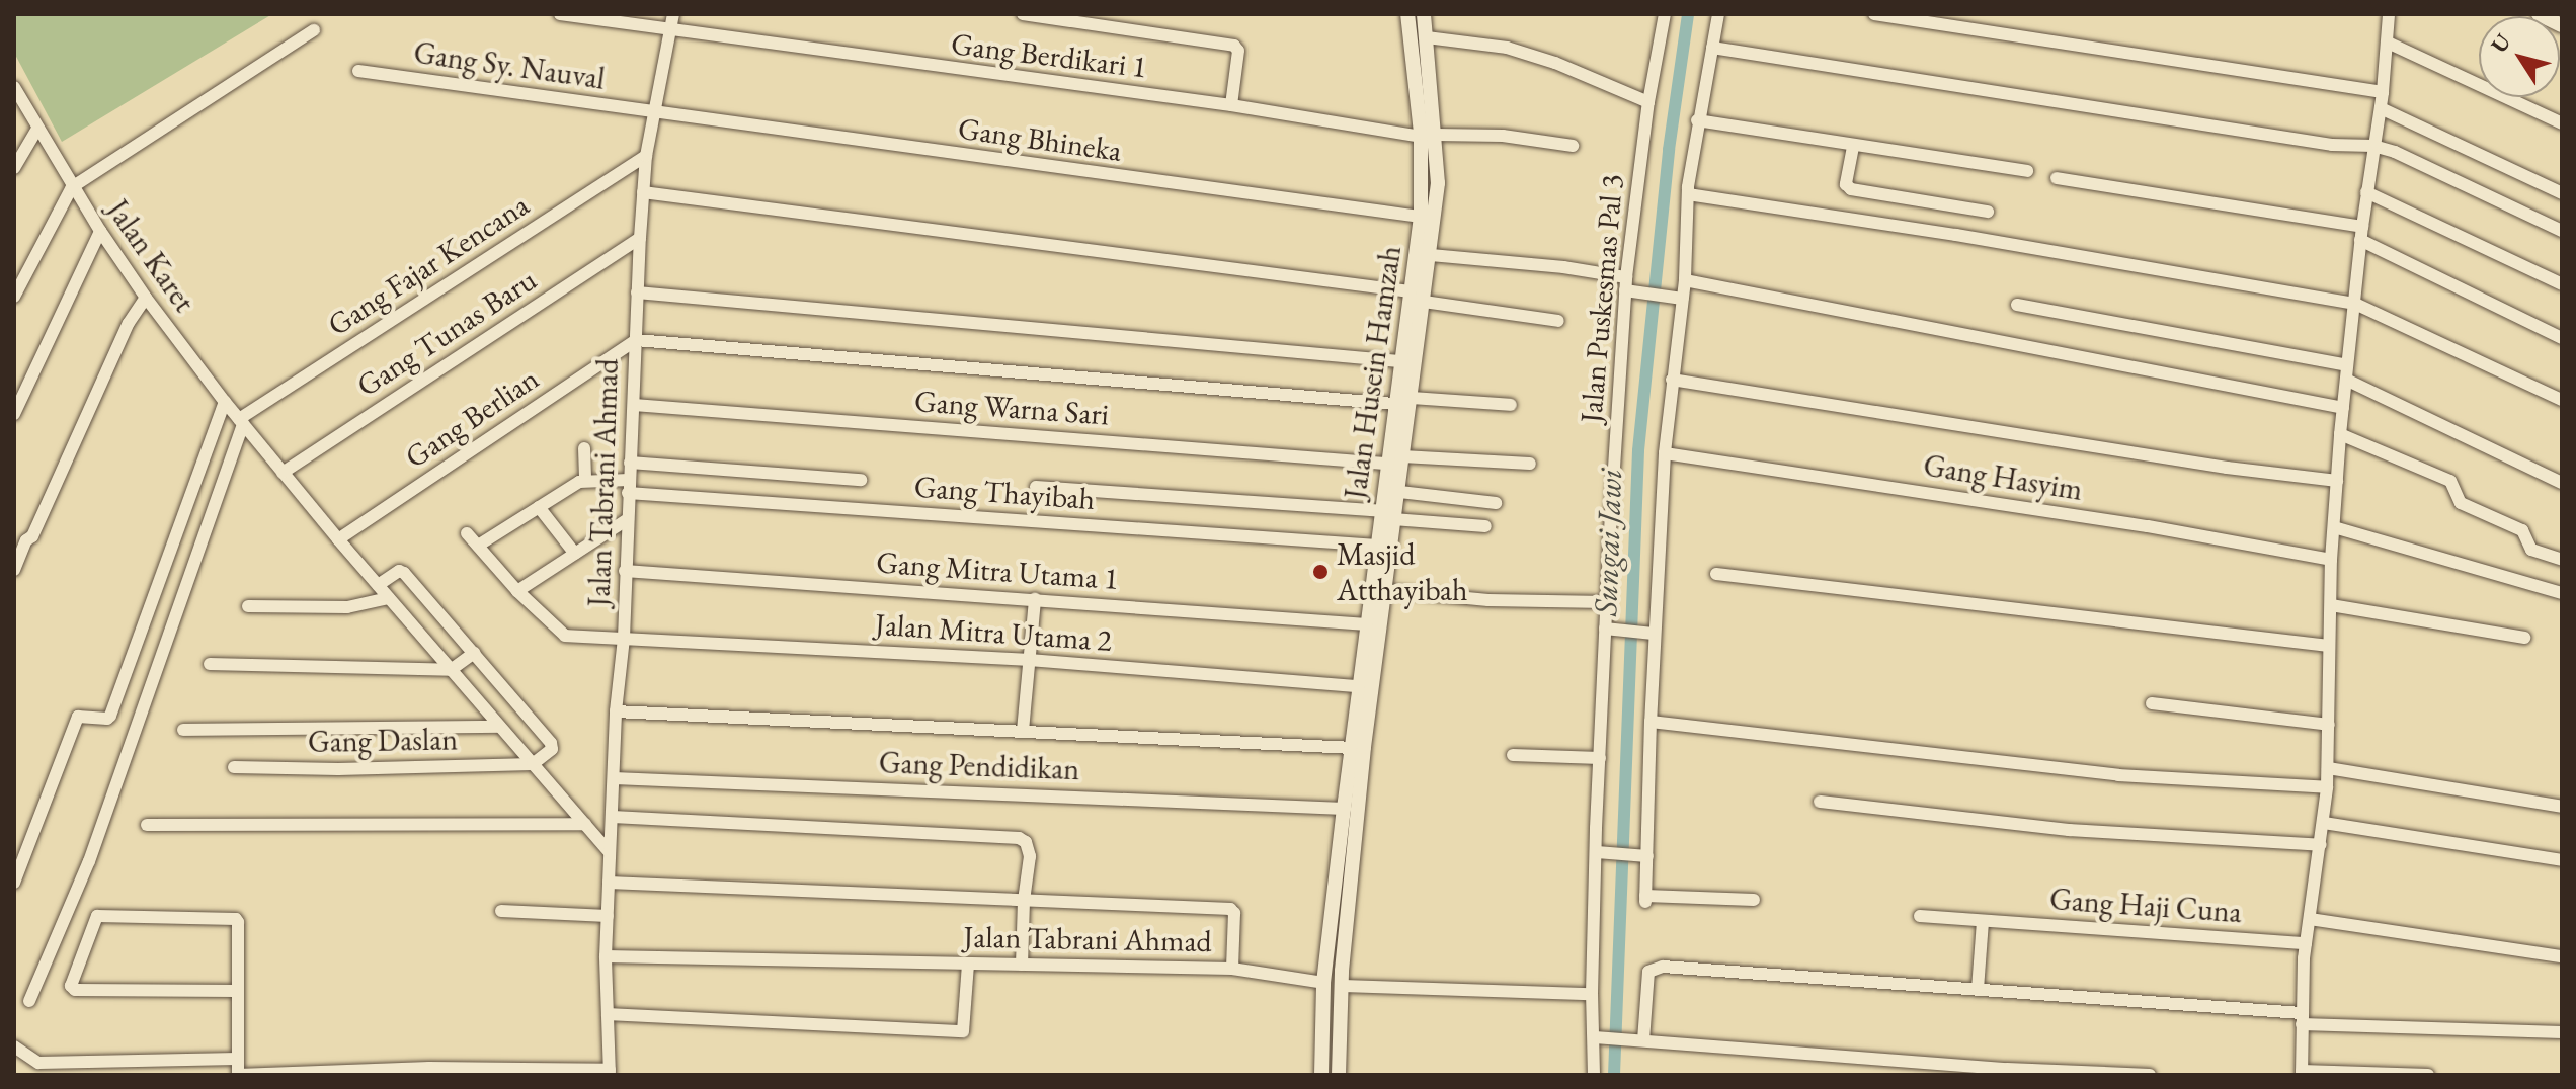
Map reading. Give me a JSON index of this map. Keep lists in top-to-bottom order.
{
  "streets": {
    "street": [
      "Gang Berdikari 1",
      "Gang Sy. Nauval",
      "Gang Bhineka",
      "Jalan Karet",
      "Gang Fajar Kencana",
      "Jalan Puskesmas Pal 3",
      "Gang Tunas Baru",
      "Jalan Husein Hamzah",
      "Gang Warna Sari",
      "Gang Berlian",
      "Gang Hasyim",
      "Jalan Tabrani Ahmad",
      "Gang Thayibah",
      "Gang Mitra Utama 1",
      "Jalan Mitra Utama 2",
      "Gang Daslan",
      "Gang Pendidikan",
      "Gang Haji Cuna"
    ]
  },
  "crossings": [
    ["Gang Berdikari 1", "Jalan Husein Hamzah"],
    ["Gang Berdikari 1", "Jalan Tabrani Ahmad"],
    ["Gang Sy. Nauval", "Gang Bhineka"],
    ["Gang Sy. Nauval", "Jalan Tabrani Ahmad"],
    ["Gang Bhineka", "Jalan Husein Hamzah"],
    ["Gang Bhineka", "Jalan Tabrani Ahmad"],
    ["Jalan Karet", "Gang Fajar Kencana"],
    ["Jalan Karet", "Gang Tunas Baru"],
    ["Jalan Karet", "Gang Berlian"],
    ["Jalan Karet", "Jalan Tabrani Ahmad"],
    ["Jalan Karet", "Gang Daslan"],
    ["Gang Fajar Kencana", "Jalan Tabrani Ahmad"],
    ["Gang Tunas Baru", "Jalan Tabrani Ahmad"],
    ["Jalan Husein Hamzah", "Gang Warna Sari"],
    ["Jalan Husein Hamzah", "Jalan Tabrani Ahmad"],
    ["Jalan Husein Hamzah", "Gang Thayibah"],
    ["Jalan Husein Hamzah", "Gang Mitra Utama 1"],
    ["Jalan Husein Hamzah", "Jalan Mitra Utama 2"],
    ["Jalan Husein Hamzah", "Gang Pendidikan"],
    ["Gang Warna Sari", "Jalan Tabrani Ahmad"],
    ["Gang Berlian", "Jalan Tabrani Ahmad"],
    ["Jalan Tabrani Ahmad", "Gang Thayibah"],
    ["Jalan Tabrani Ahmad", "Gang Mitra Utama 1"],
    ["Jalan Tabrani Ahmad", "Jalan Mitra Utama 2"],
    ["Jalan Tabrani Ahmad", "Gang Pendidikan"]
  ],
  "water": ["Sungai Jawi"],
  "places": ["Masjid Atthayibah"],
  "north": "top left"
}
